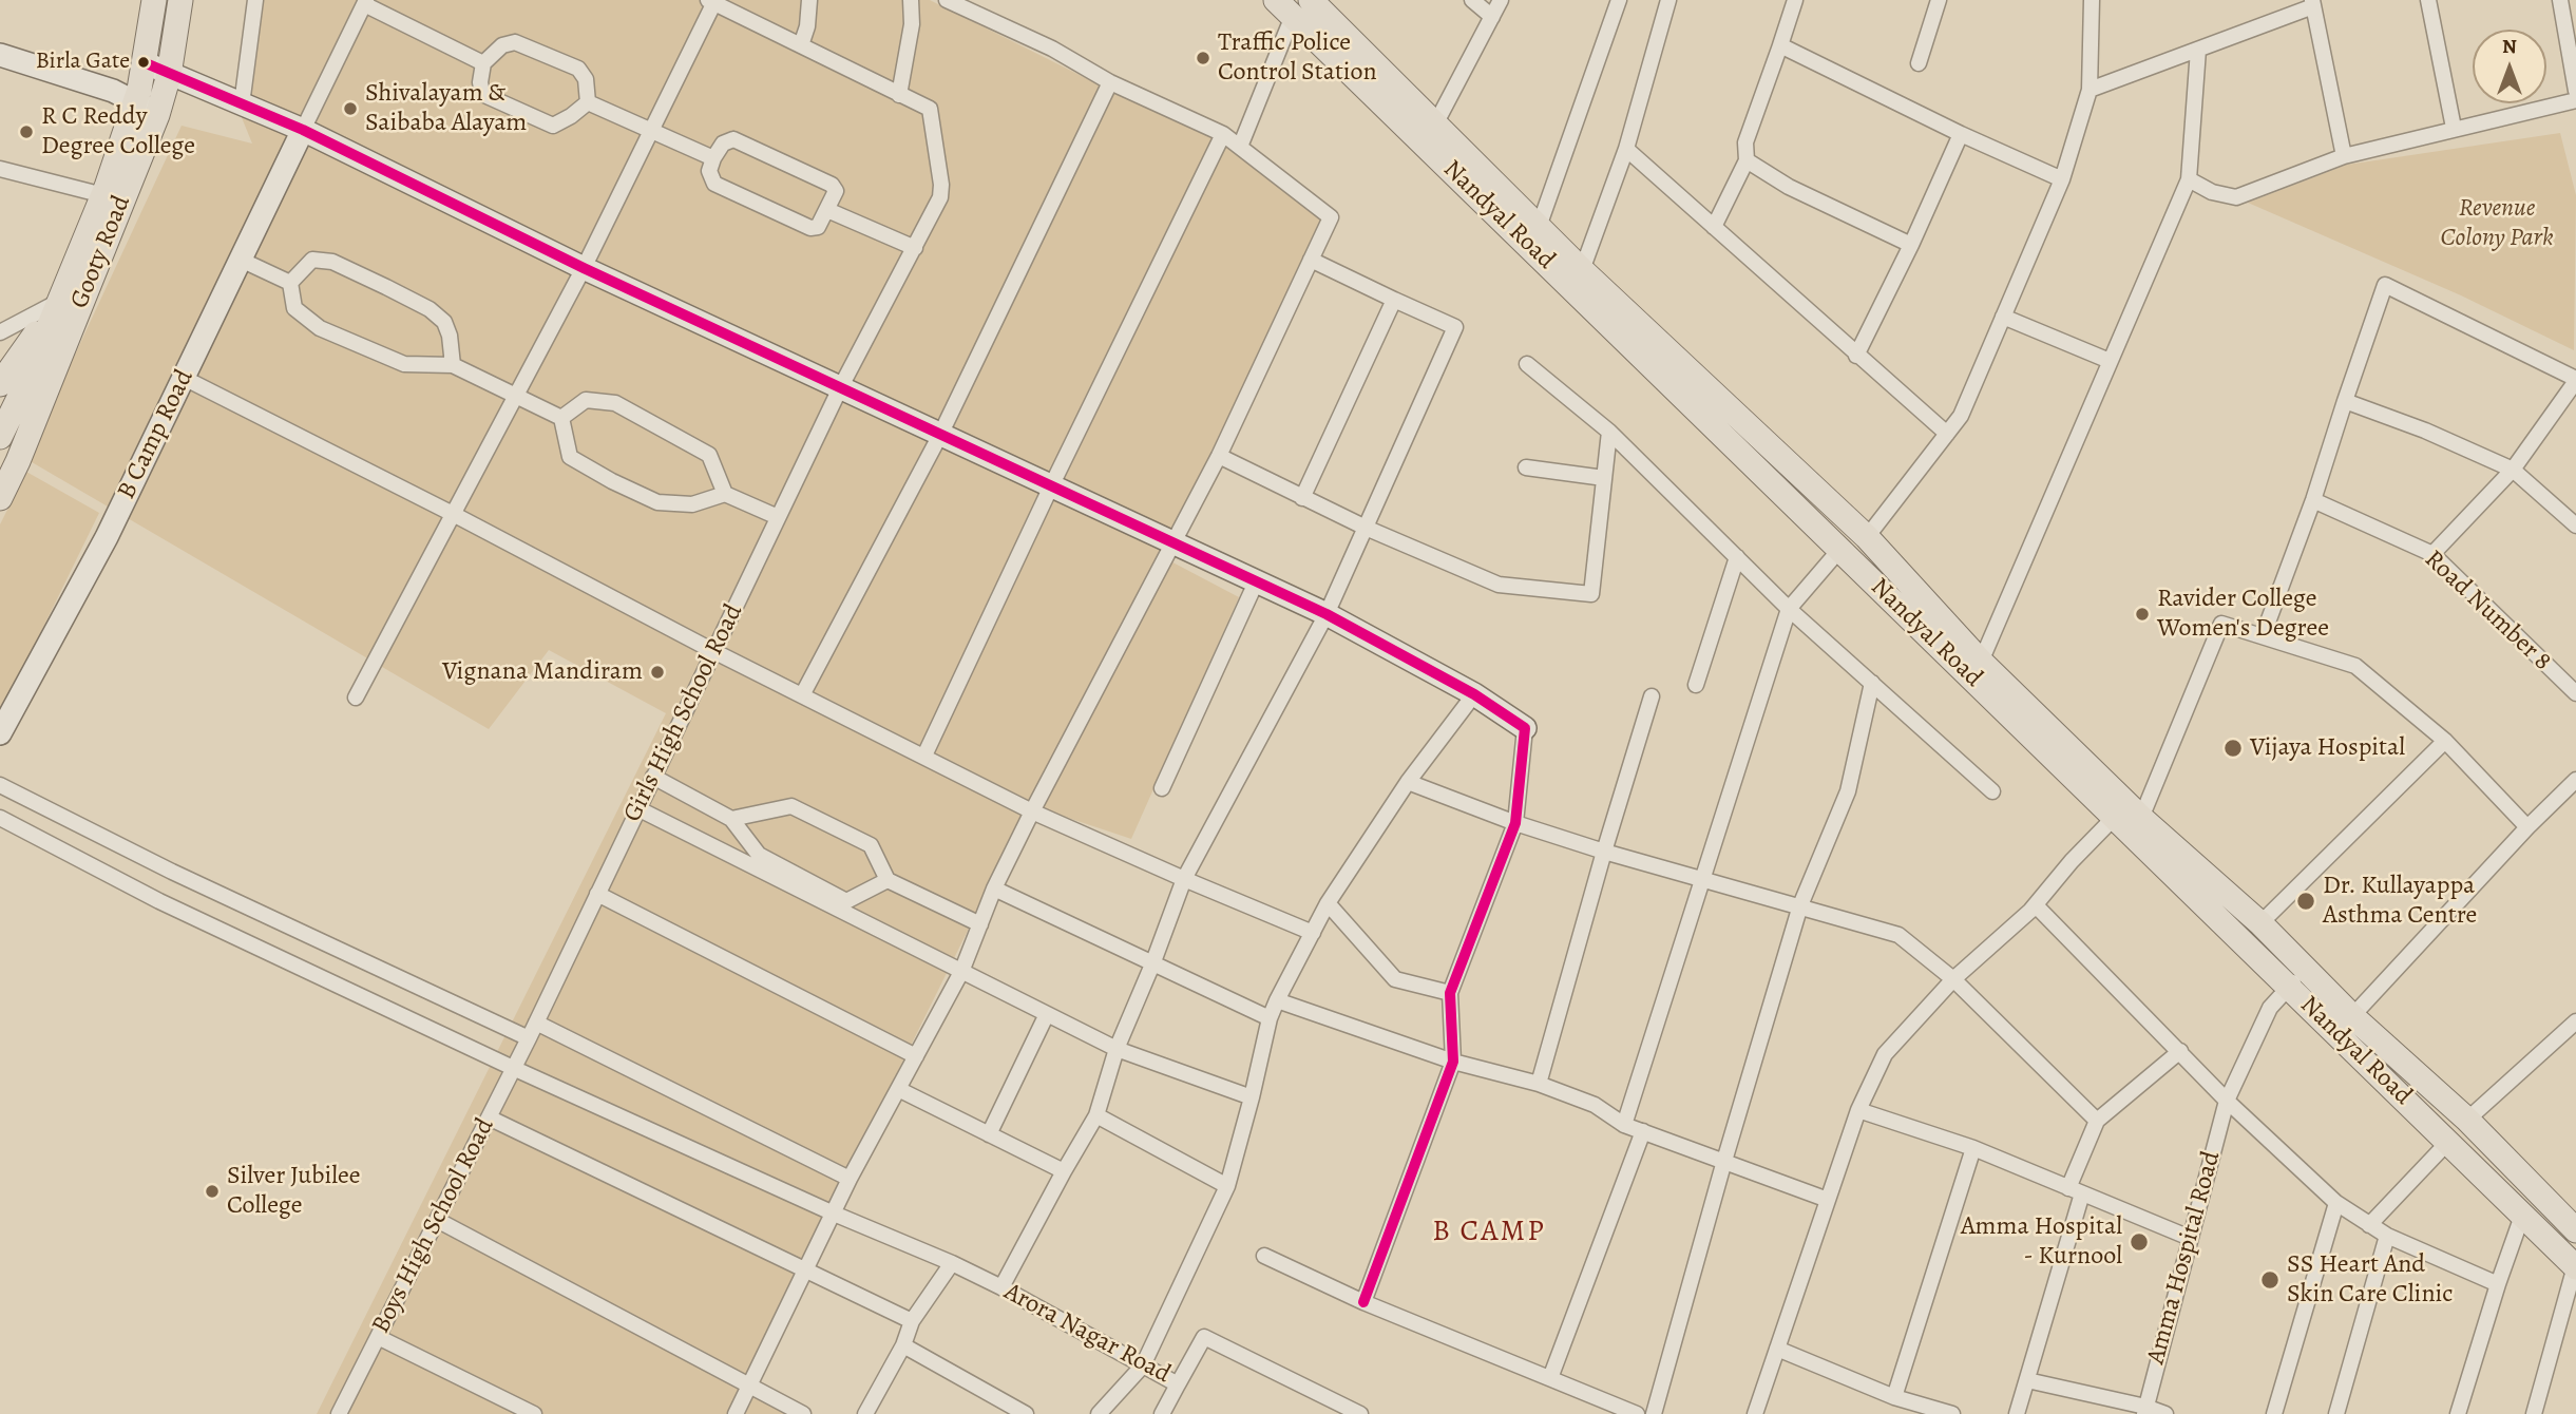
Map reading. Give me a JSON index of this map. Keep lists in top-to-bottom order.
{
  "streets": {
    "main road": ["Nandyal Road", "Gooty Road"],
    "street": [
      "B Camp Road",
      "Road Number 8",
      "Girls High School Road",
      "Boys High School Road",
      "Amma Hospital Road",
      "Arora Nagar Road"
    ]
  },
  "crossings": [
    ["Girls High School Road", "Boys High School Road"],
    ["Boys High School Road", "Arora Nagar Road"]
  ],
  "districts": ["B CAMP"],
  "parks": ["Revenue Colony Park"],
  "places": [
    "Traffic Police Control Station",
    "Birla Gate",
    "Shivalayam & Saibaba Alayam",
    "R C Reddy Degree College",
    "Ravider College Women's Degree",
    "Vignana Mandiram",
    "Vijaya Hospital",
    "Dr. Kullayappa Asthma Centre",
    "Silver Jubilee College",
    "Amma Hospital - Kurnool",
    "SS Heart And Skin Care Clinic"
  ],
  "north": "top"
}
